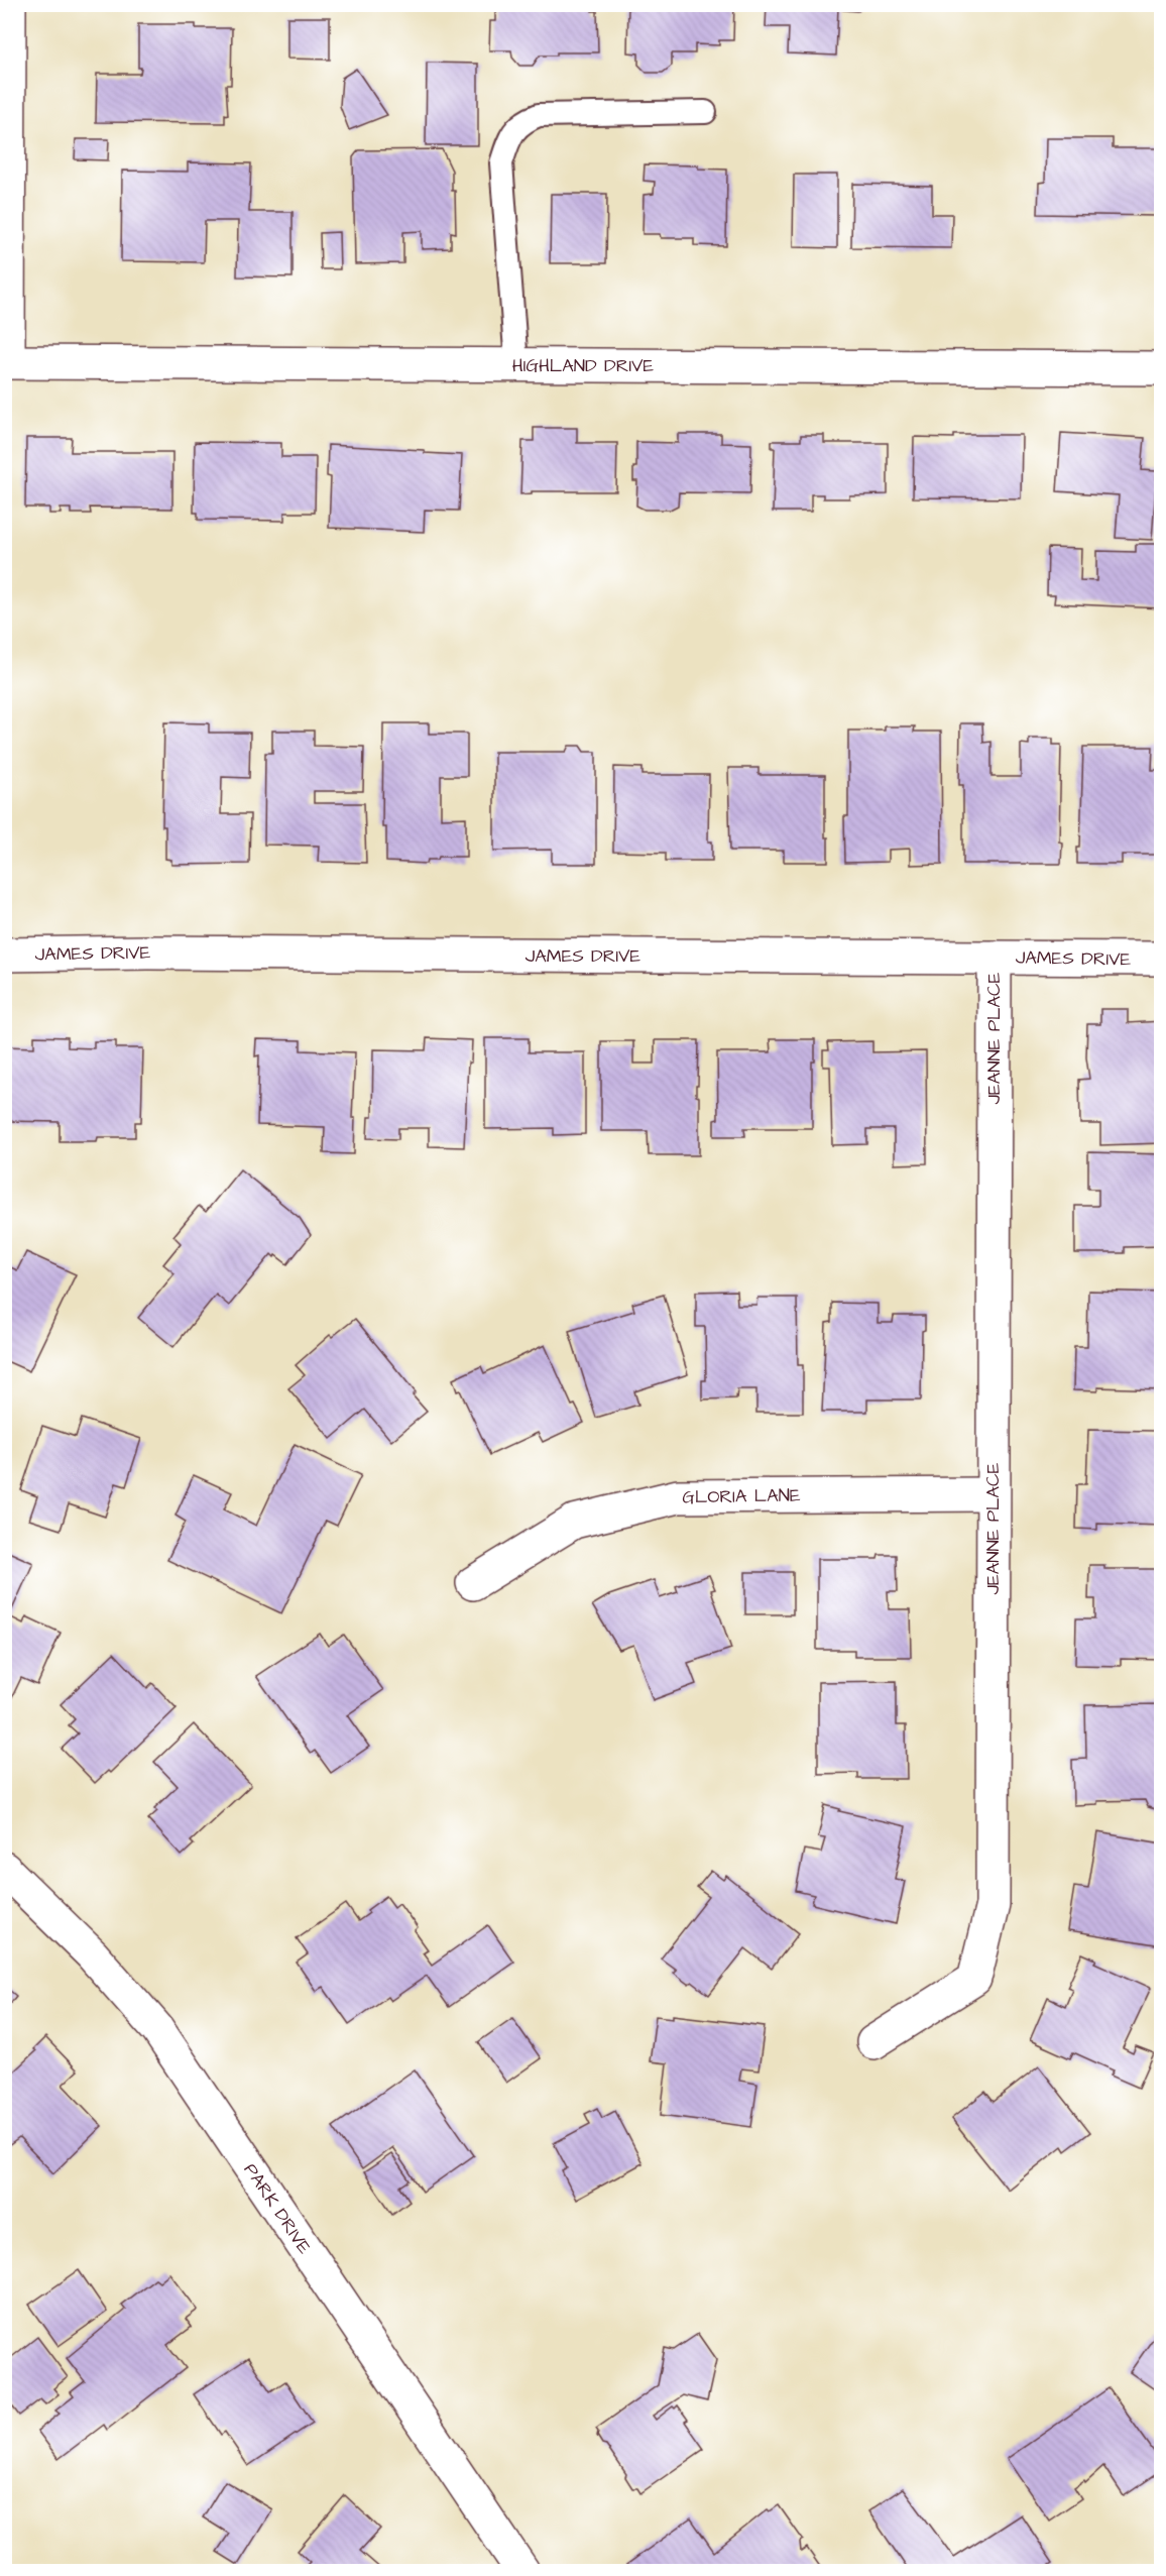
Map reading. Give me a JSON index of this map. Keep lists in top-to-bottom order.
{
  "streets": {
    "street": [
      "HIGHLAND DRIVE",
      "JAMES DRIVE",
      "JEANNE PLACE",
      "GLORIA LANE",
      "PARK DRIVE"
    ]
  },
  "crossings": [
    ["JAMES DRIVE", "JEANNE PLACE"],
    ["JEANNE PLACE", "GLORIA LANE"]
  ]
}
